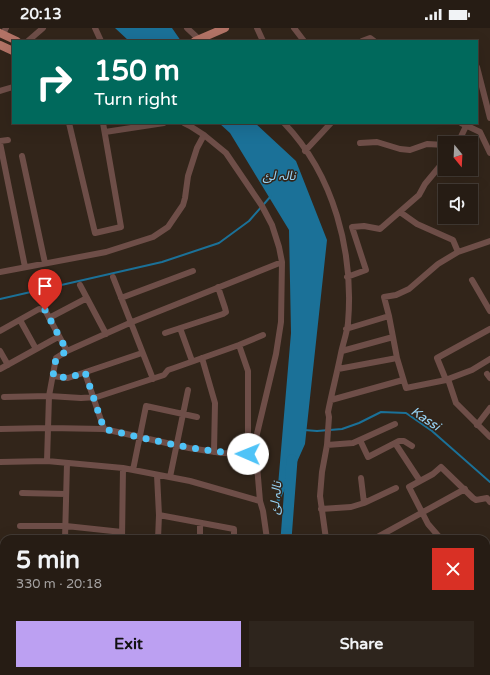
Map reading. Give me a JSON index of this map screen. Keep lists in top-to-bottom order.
{
  "water": ["نالہ لئ", "Kassi"],
  "north": "bottom",
  "page": {
    "status": "20:13",
    "turn": ["150 m", "Turn right"],
    "heading": ["5 min", "330 m · 20:18"],
    "buttons": ["Exit", "Share"]
  }
}
